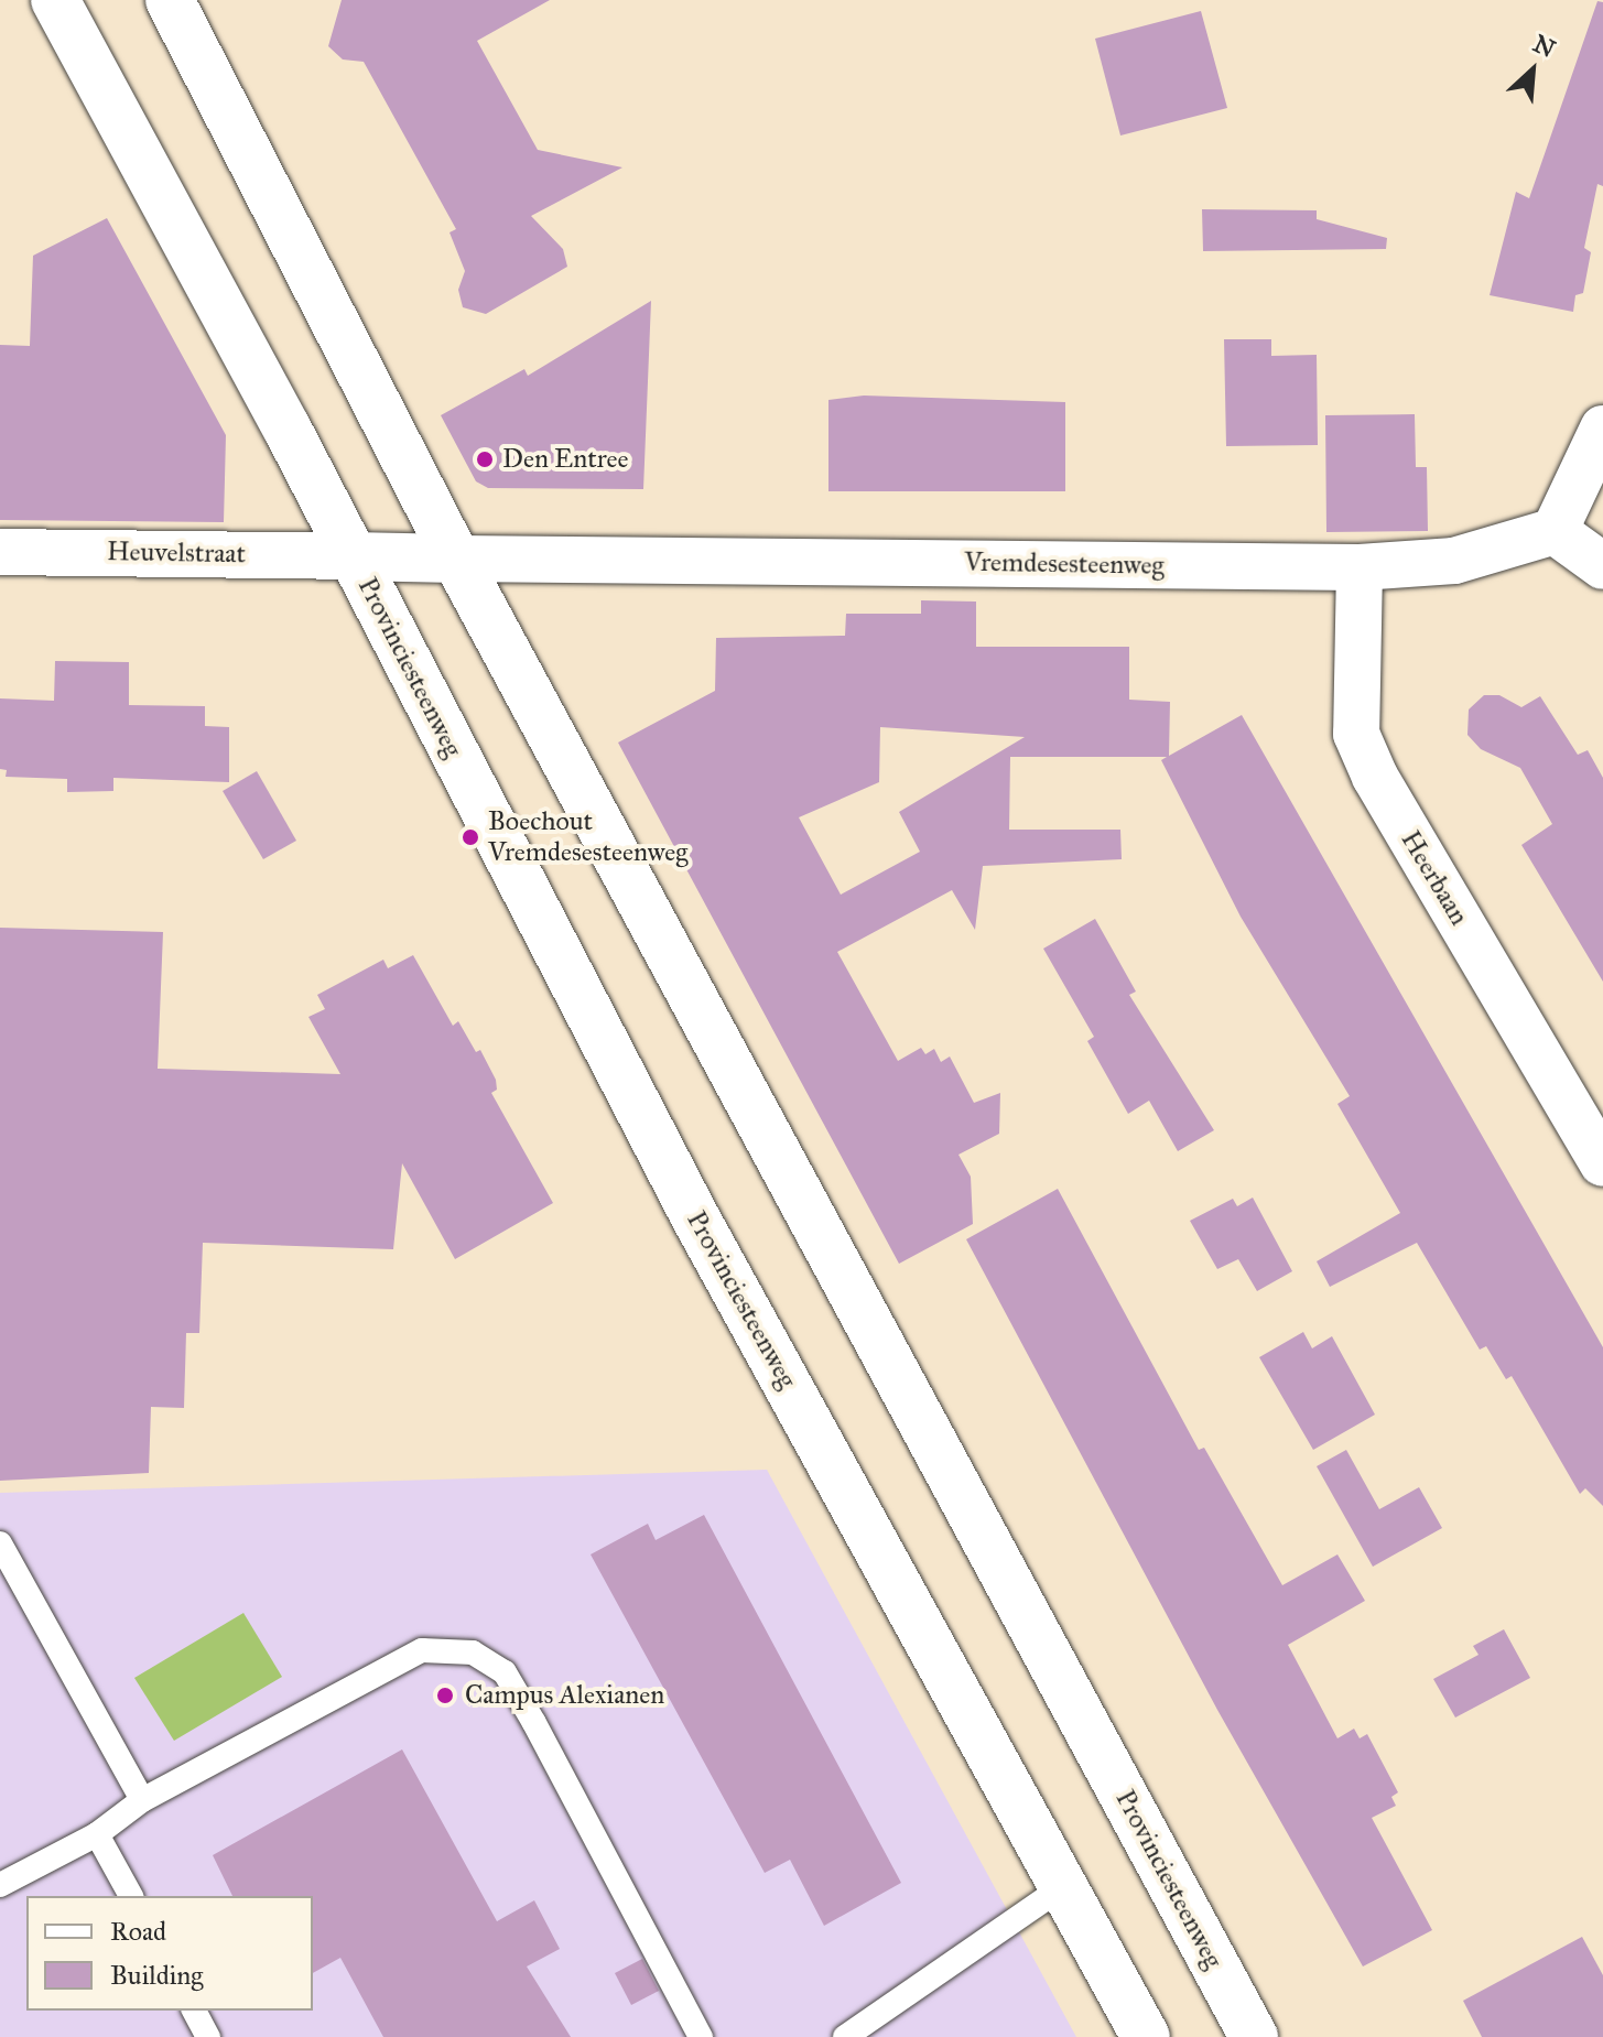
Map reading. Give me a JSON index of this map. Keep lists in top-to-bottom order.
{
  "streets": {
    "main road": ["Provinciesteenweg"],
    "street": ["Heuvelstraat", "Vremdesesteenweg", "Heerbaan"]
  },
  "crossings": [
    ["Heuvelstraat", "Provinciesteenweg"],
    ["Vremdesesteenweg", "Provinciesteenweg"],
    ["Vremdesesteenweg", "Heerbaan"]
  ],
  "places": ["Den Entree", "Boechout Vremdesesteenweg", "Campus Alexianen"],
  "legend": ["Road", "Building"],
  "north": "top right"
}
